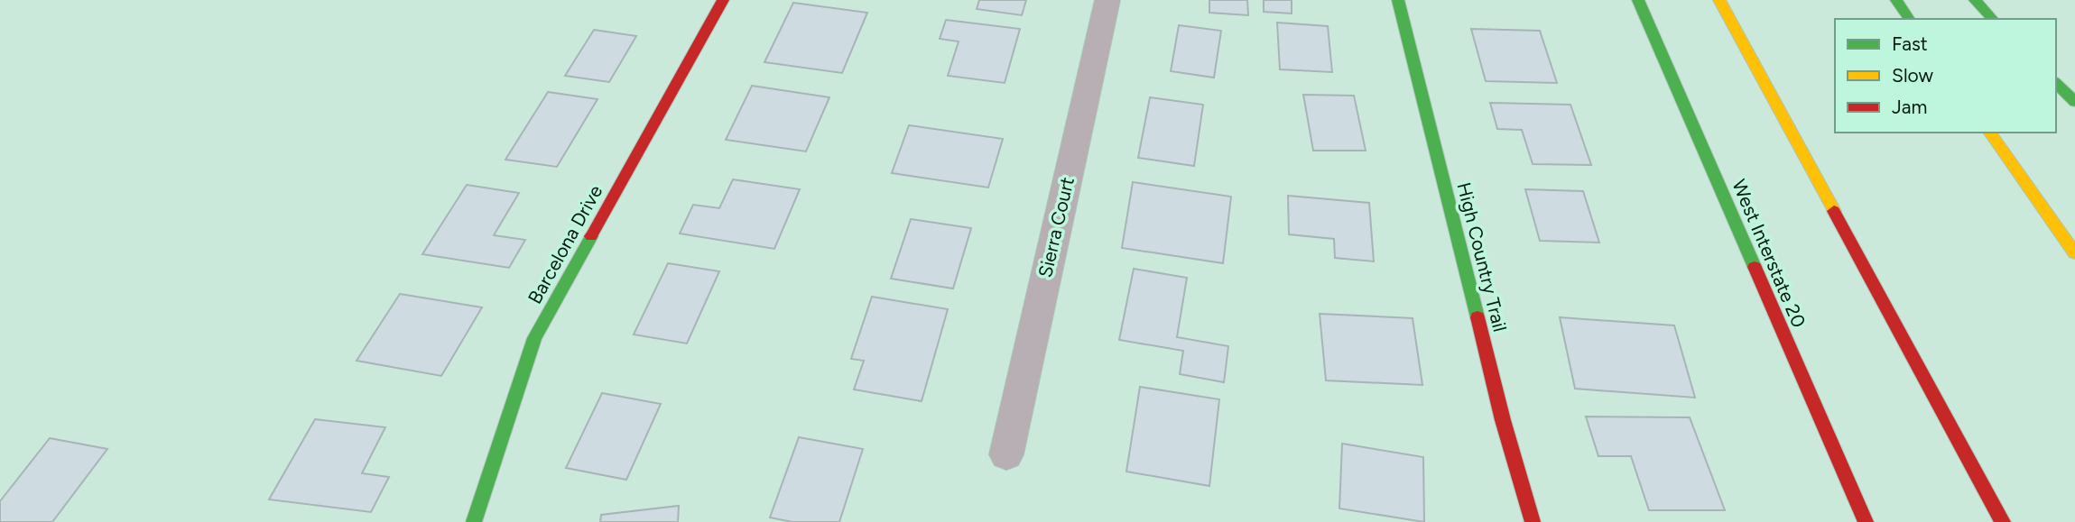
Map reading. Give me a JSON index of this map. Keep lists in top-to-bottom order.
{
  "streets": {
    "main road": ["Barcelona Drive", "West Interstate 20", "High Country Trail"],
    "street": ["Sierra Court"]
  },
  "legend": ["Fast", "Slow", "Jam"]
}
